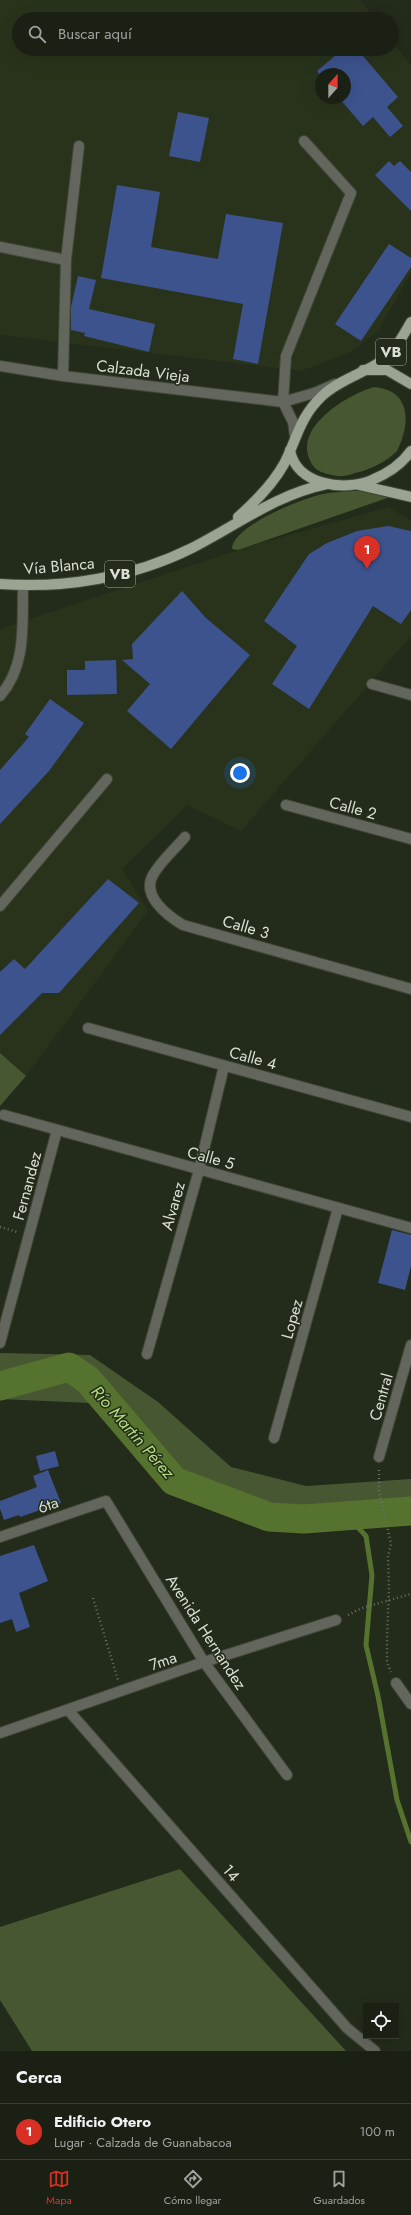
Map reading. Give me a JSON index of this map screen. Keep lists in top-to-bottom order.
{
  "streets": {
    "main road": ["VB", "Vía Blanca"],
    "street": [
      "Calzada Vieja",
      "Calle 2",
      "Calle 3",
      "Calle 4",
      "Calle 5",
      "Fernandez",
      "Alvarez",
      "Lopez",
      "Central",
      "6ta",
      "Avenida Hernandez",
      "7ma",
      "14"
    ]
  },
  "crossings": [
    ["VB", "Calzada Vieja"],
    ["VB", "Vía Blanca"],
    ["Calle 4", "Alvarez"],
    ["Calle 5", "Fernandez"],
    ["Calle 5", "Alvarez"],
    ["Calle 5", "Lopez"],
    ["6ta", "Avenida Hernandez"],
    ["Avenida Hernandez", "7ma"],
    ["7ma", "14"]
  ],
  "water": ["Río Martín Pérez"],
  "north": "top",
  "page": {
    "search": "Buscar aquí",
    "pins": "1",
    "heading": "Cerca",
    "list": [
      {
        "mark": "1",
        "name": "Edificio Otero",
        "note": "Lugar · Calzada de Guanabacoa",
        "value": "100 m"
      }
    ],
    "nav": ["Mapa", "Cómo llegar", "Guardados"]
  }
}
